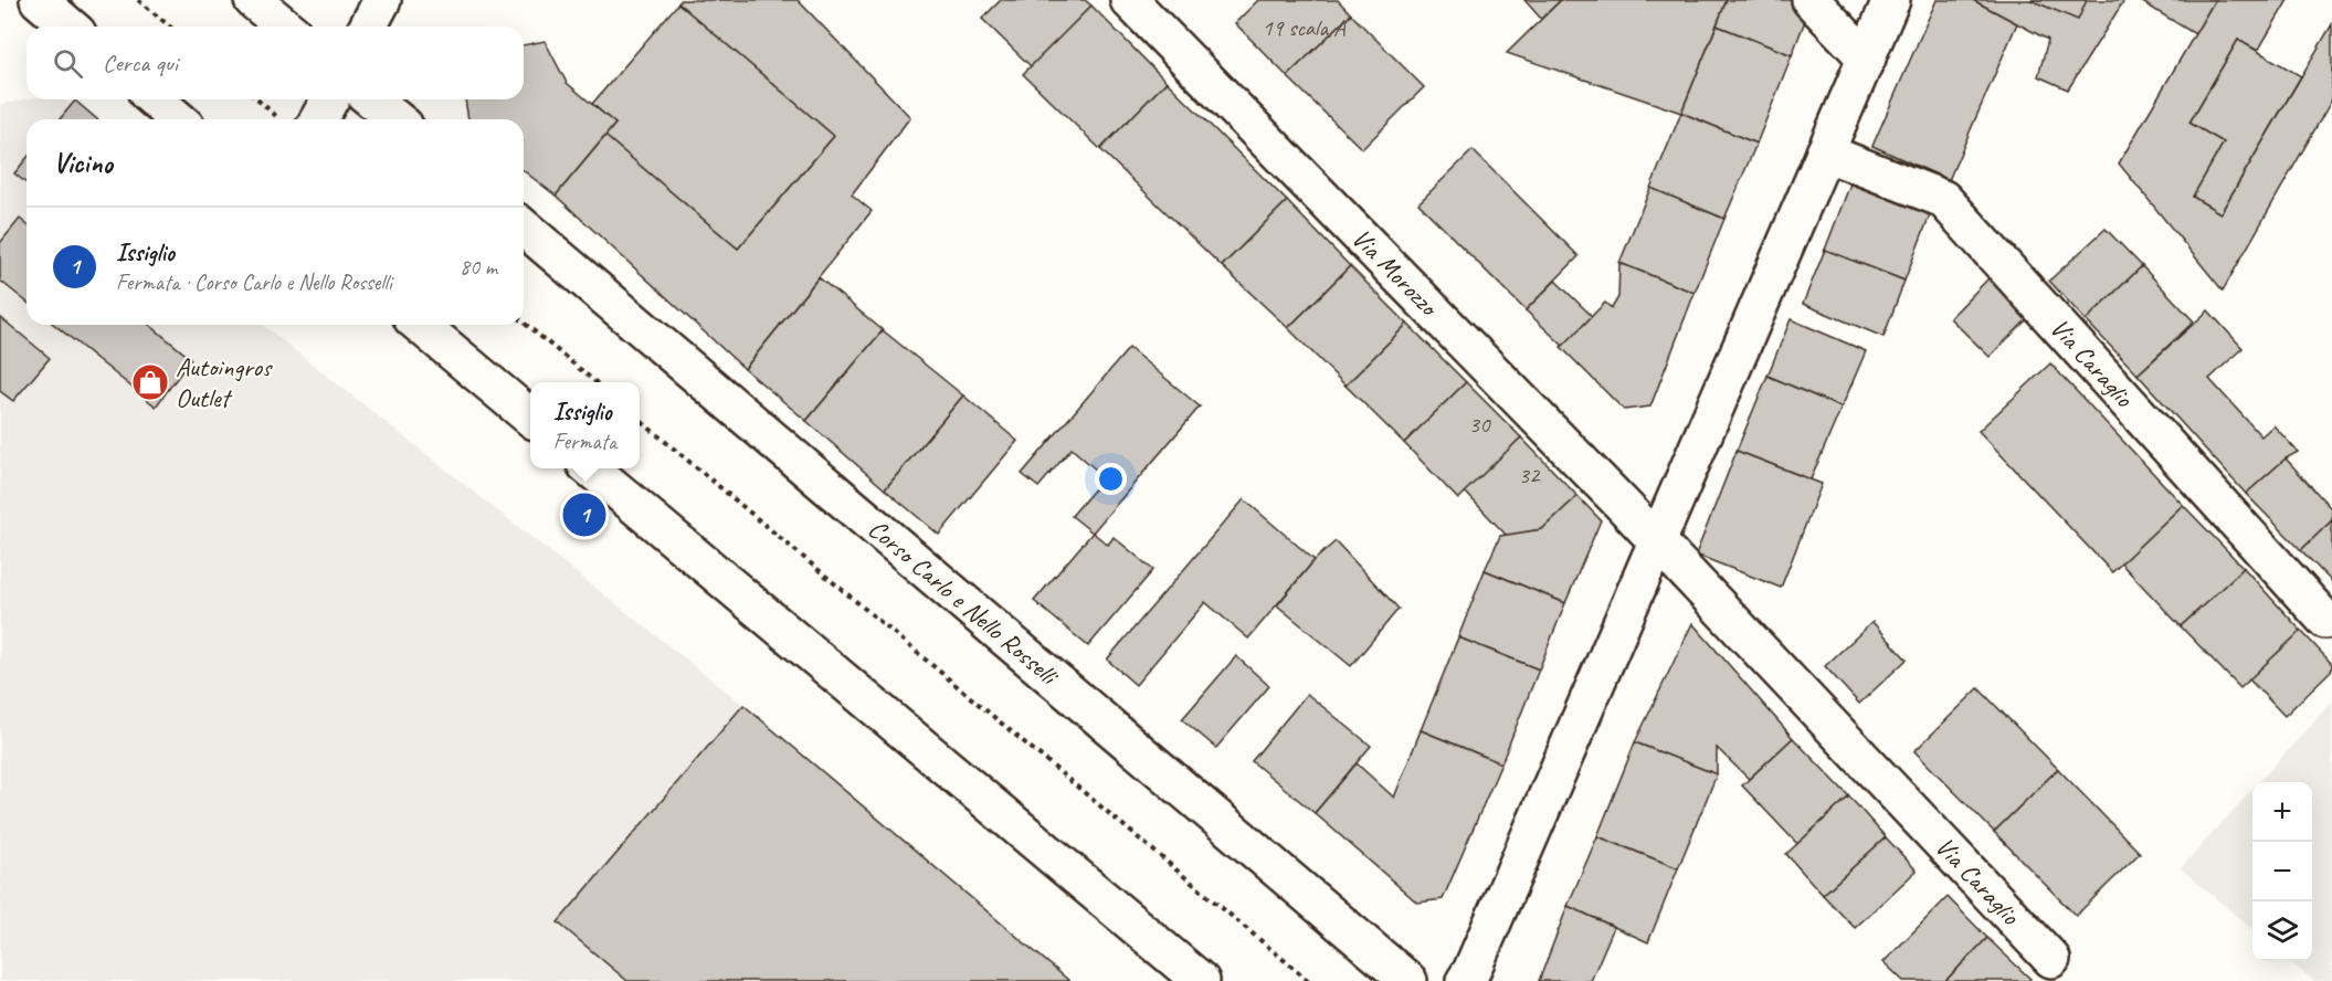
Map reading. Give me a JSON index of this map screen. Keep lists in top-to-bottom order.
{
  "streets": {
    "street": ["Via Morozzo", "Via Caraglio", "Corso Carlo e Nello Rosselli"]
  },
  "crossings": [
    ["Via Morozzo", "Via Caraglio"]
  ],
  "places": {
    "shop": ["Autoingros Outlet"]
  },
  "house_numbers": ["19 scala A", "30", "32"],
  "page": {
    "search": "Cerca qui",
    "heading": "Vicino",
    "list": [
      {
        "mark": "1",
        "name": "Issiglio",
        "note": "Fermata · Corso Carlo e Nello Rosselli",
        "value": "80 m"
      }
    ],
    "popup": ["Issiglio", "Fermata"],
    "pins": "1",
    "map_buttons": ["+", "−"]
  }
}
